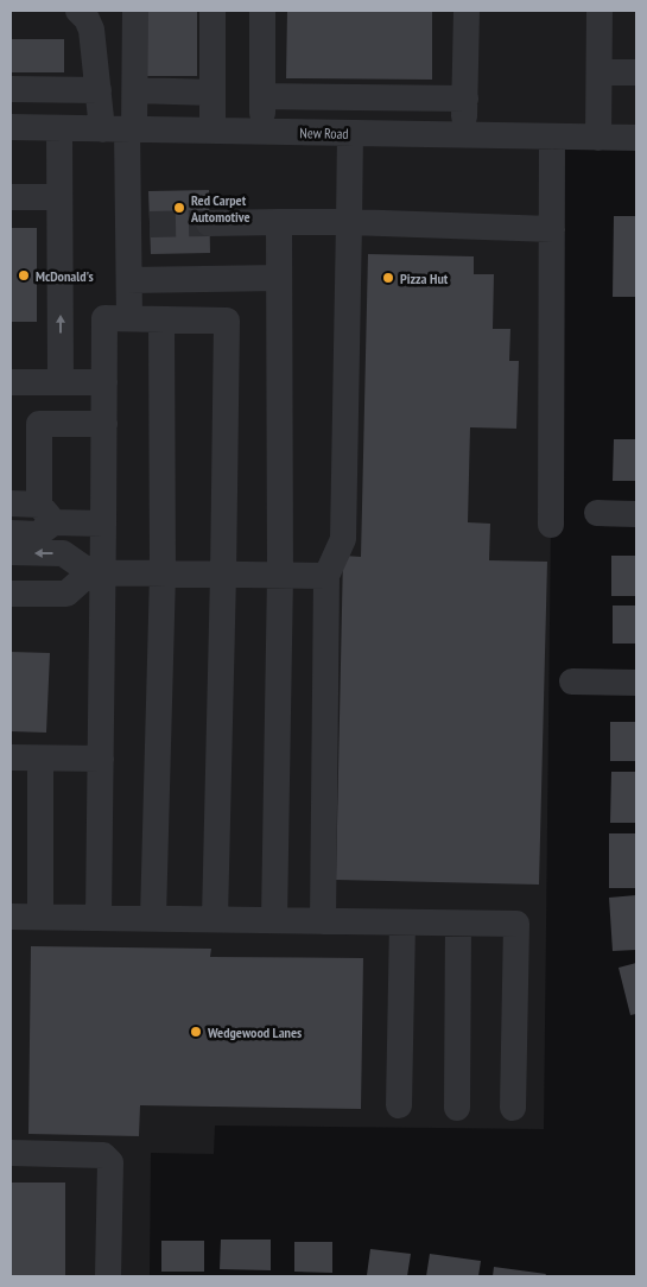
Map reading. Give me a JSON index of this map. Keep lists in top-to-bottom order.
{
  "streets": {
    "street": ["New Road"]
  },
  "places": [
    "Red Carpet Automotive",
    "McDonald's",
    "Pizza Hut",
    "Wedgewood Lanes"
  ]
}
